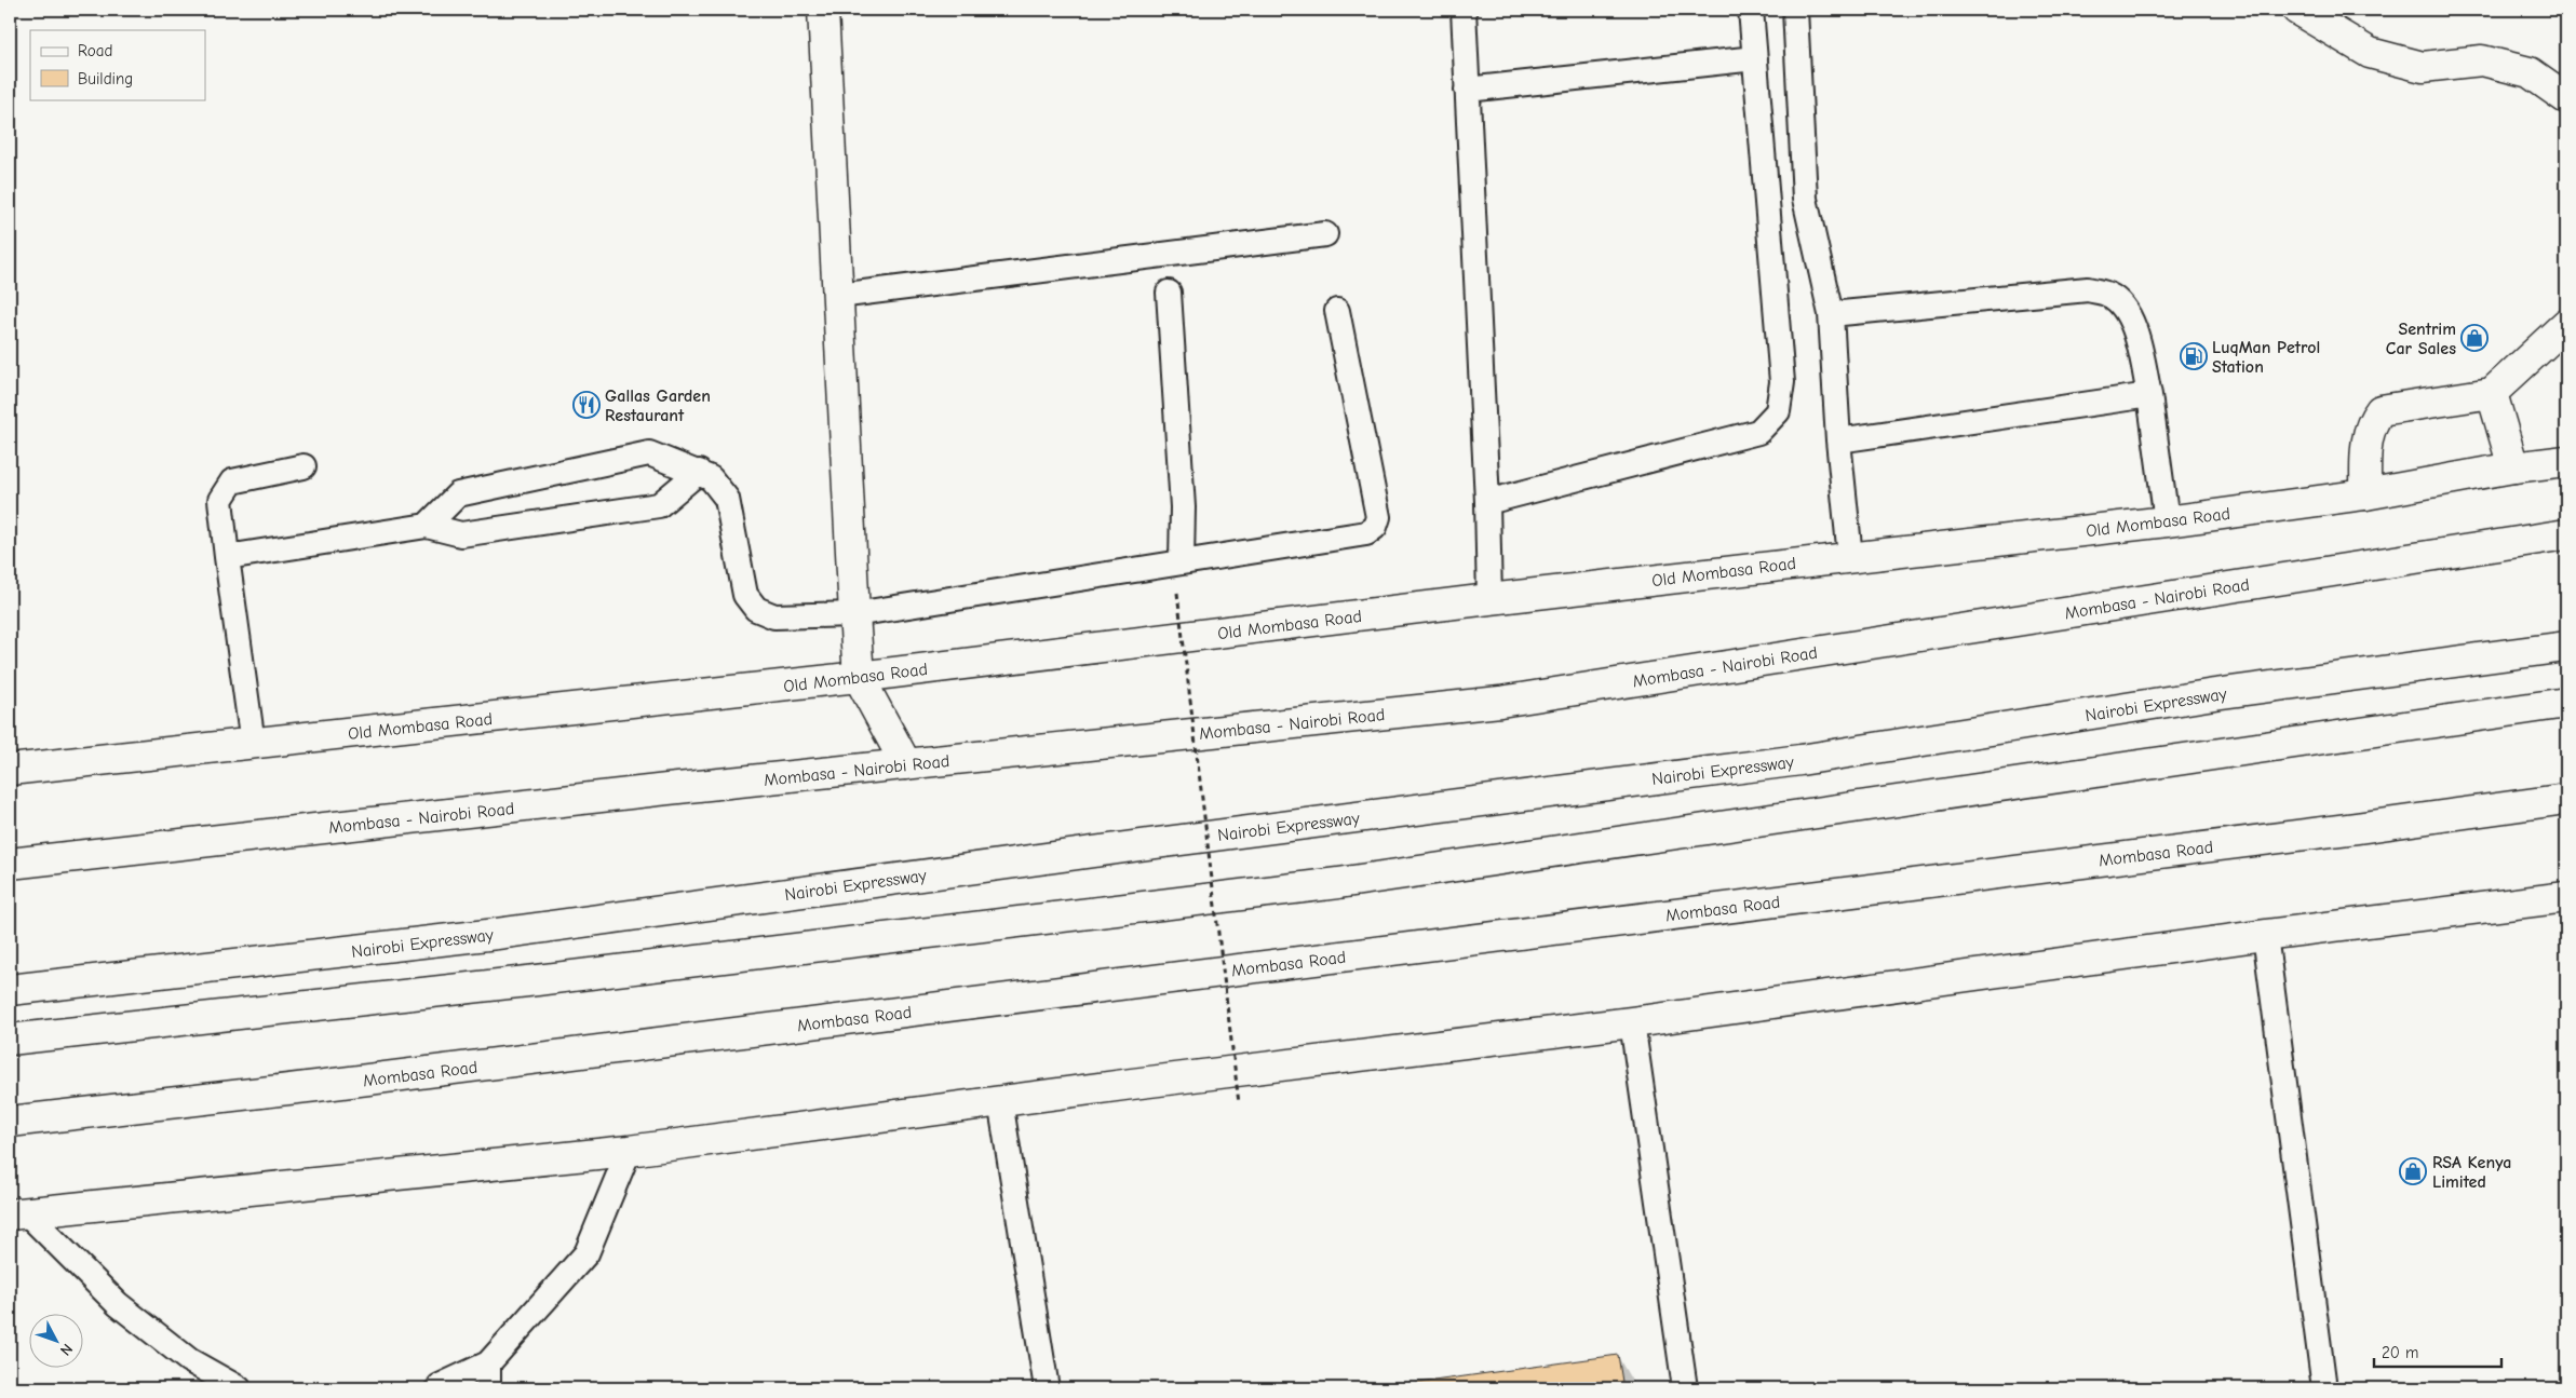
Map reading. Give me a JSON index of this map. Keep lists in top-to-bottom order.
{
  "streets": {
    "main road": [
      "Old Mombasa Road",
      "Mombasa - Nairobi Road",
      "Nairobi Expressway",
      "Mombasa Road"
    ]
  },
  "places": {
    "shop": ["Sentrim Car Sales", "RSA Kenya Limited"],
    "fuel station": ["LuqMan Petrol Station"],
    "restaurant": ["Gallas Garden Restaurant"]
  },
  "legend": ["Road", "Building"],
  "scale_bar": "20 m",
  "north": "bottom right"
}
